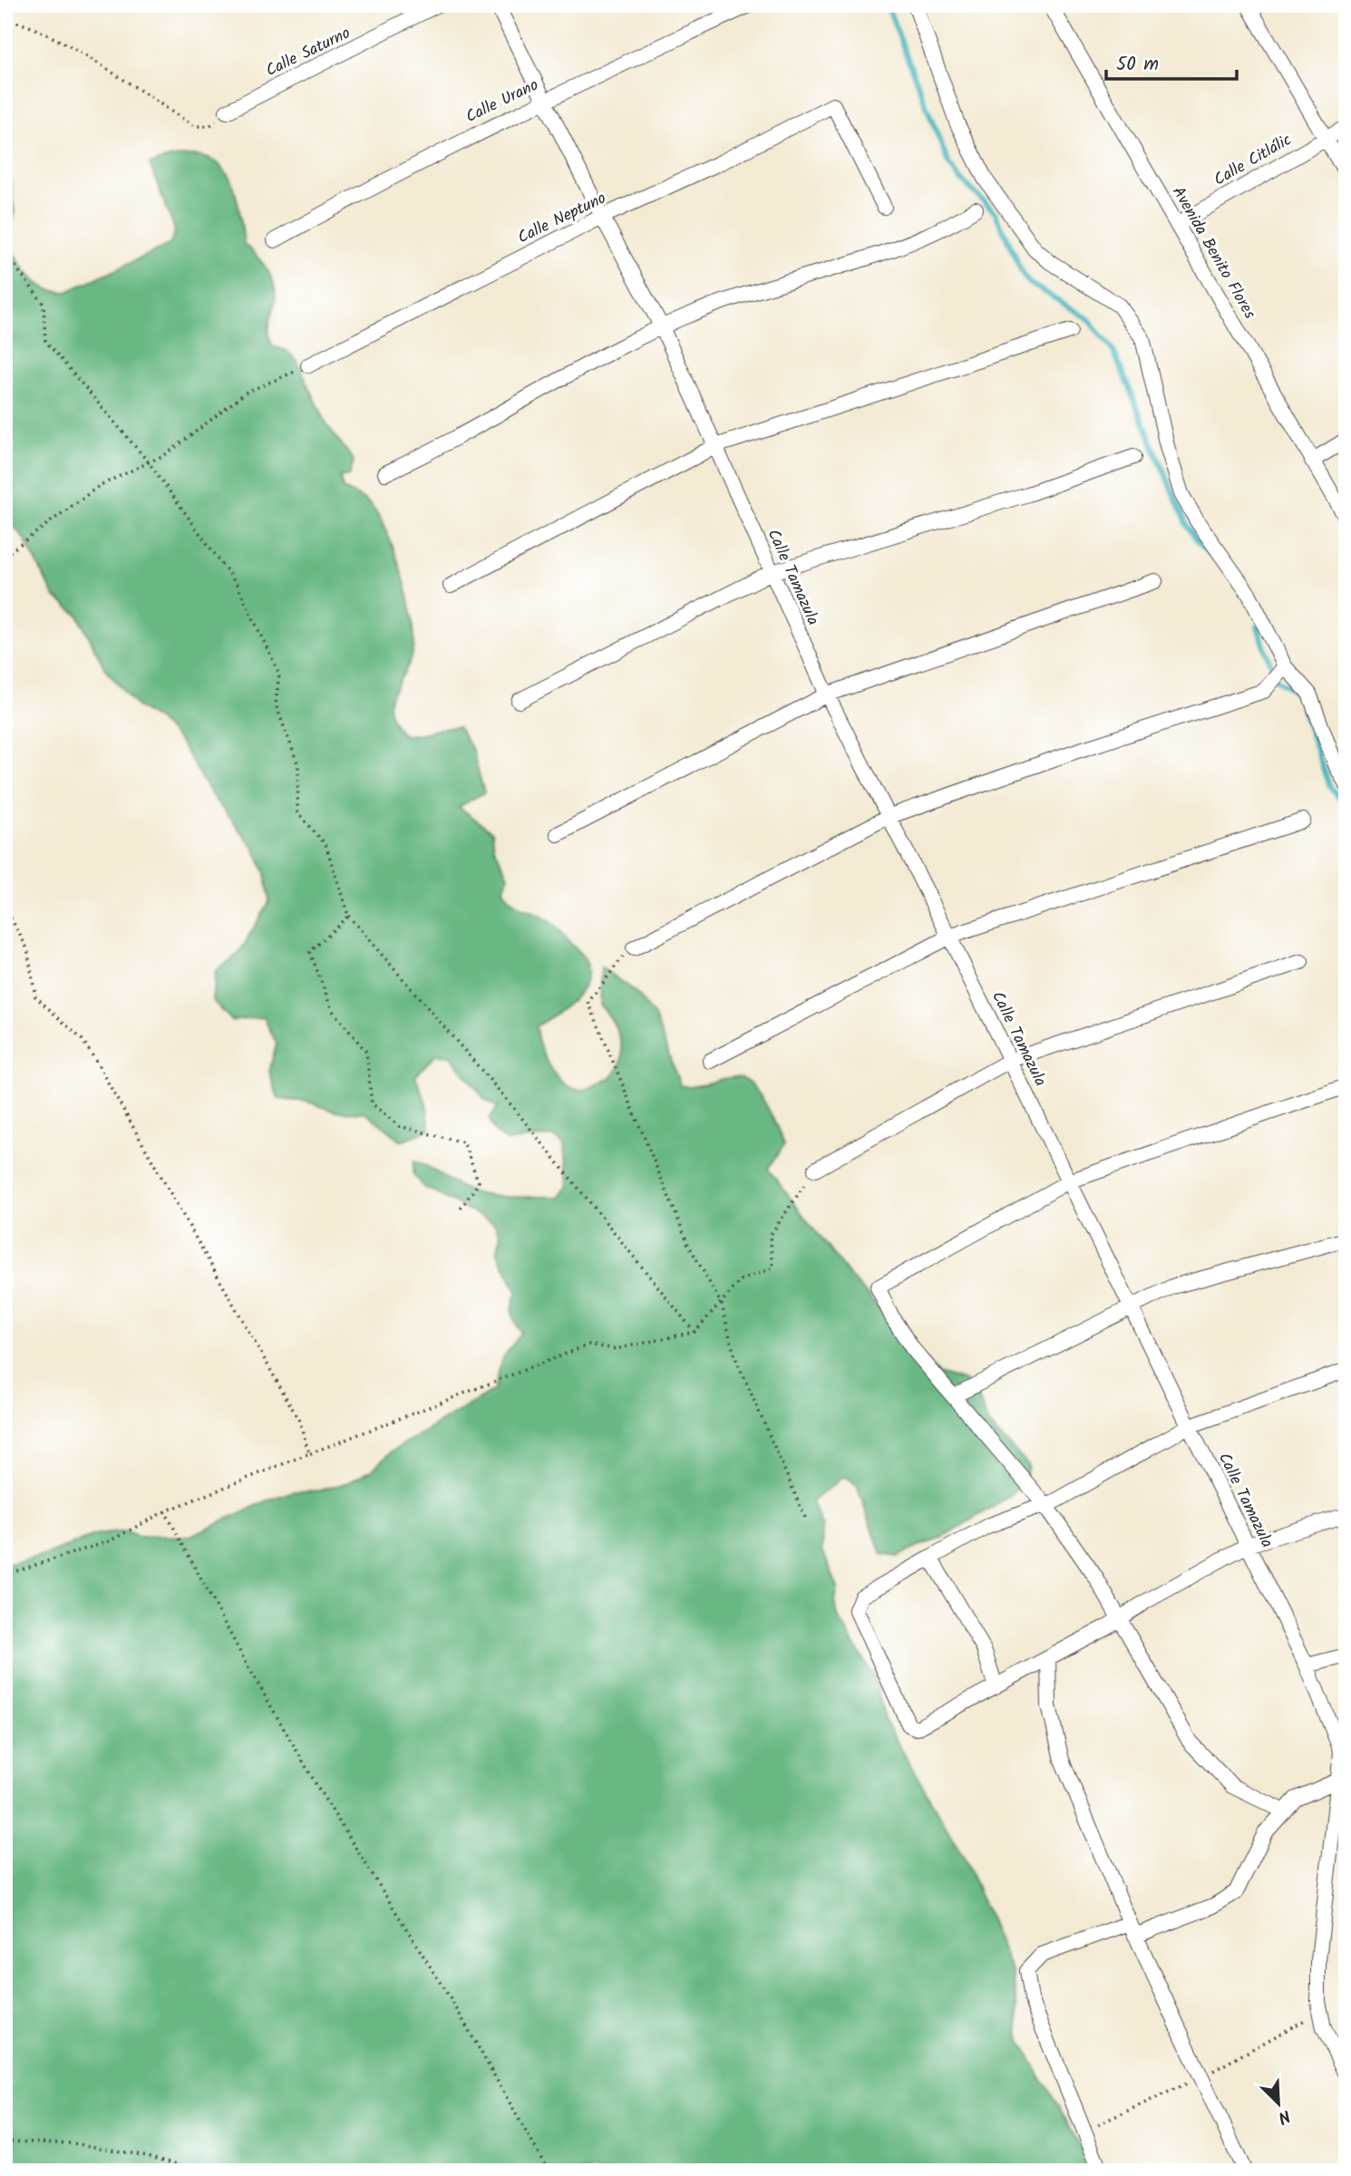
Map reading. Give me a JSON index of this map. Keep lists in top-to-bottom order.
{
  "streets": {
    "street": [
      "Calle Saturno",
      "Calle Urano",
      "Calle Citlálic",
      "Calle Neptuno",
      "Avenida Benito Flores",
      "Calle Tamazula"
    ]
  },
  "crossings": [
    ["Calle Urano", "Calle Tamazula"],
    ["Calle Citlálic", "Avenida Benito Flores"],
    ["Calle Neptuno", "Calle Tamazula"]
  ],
  "scale_bar": "50 m",
  "north": "bottom right"
}
